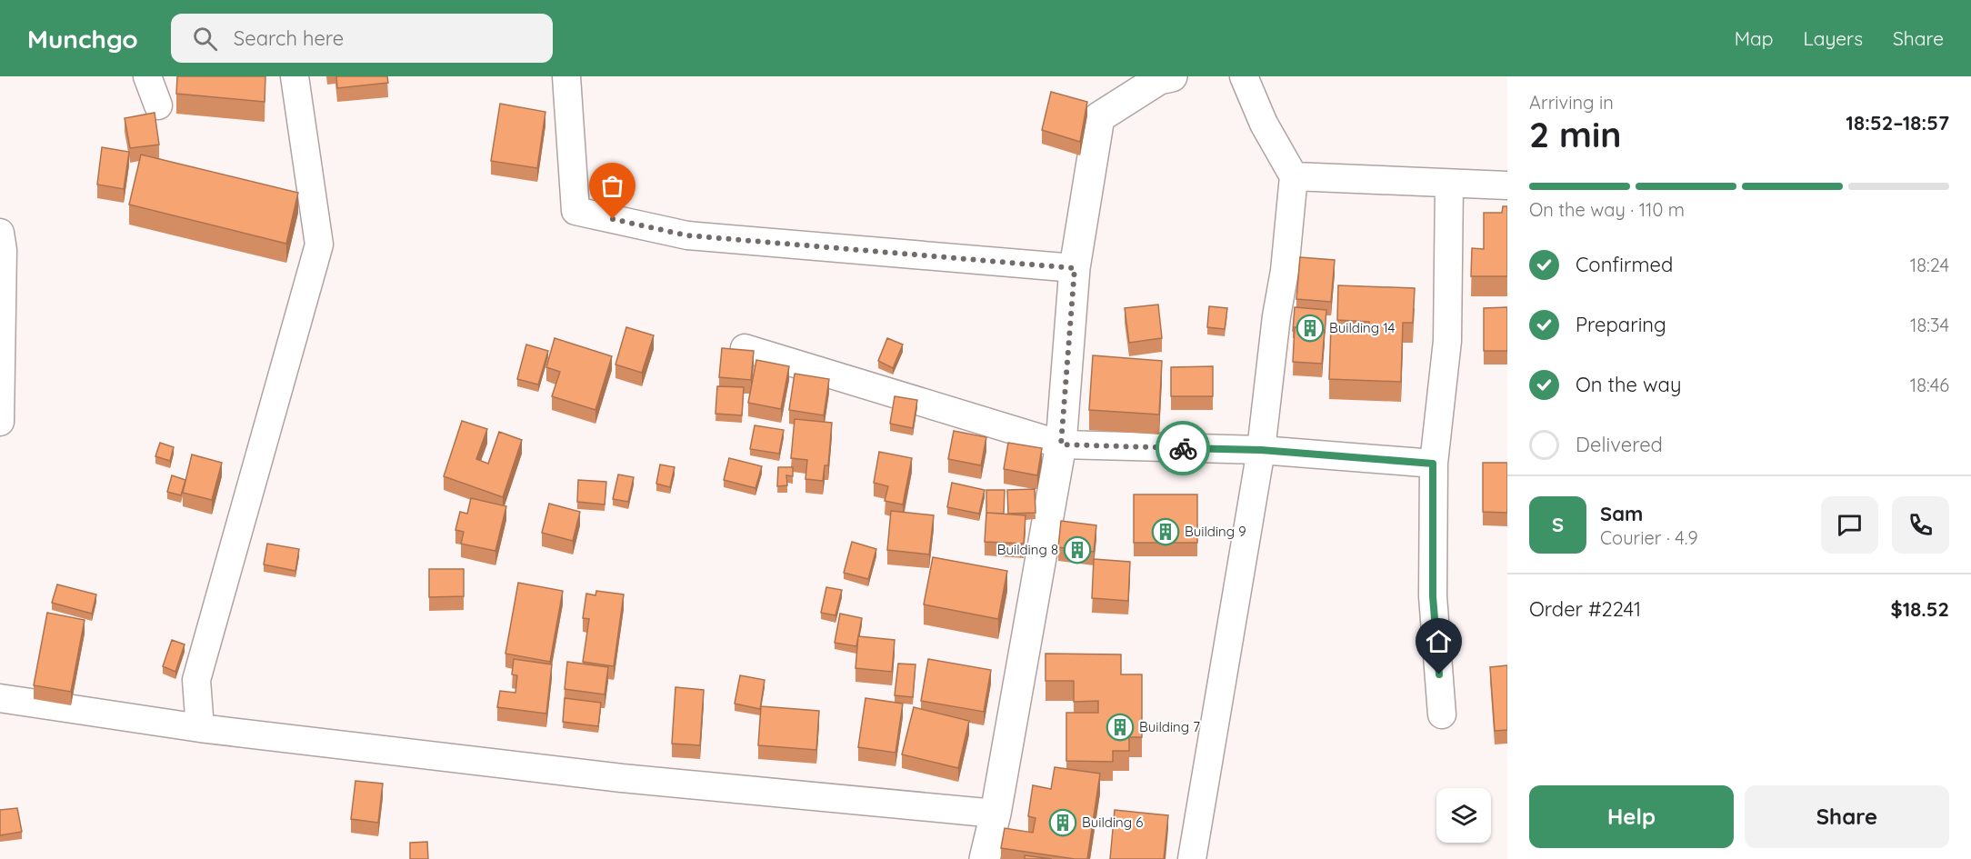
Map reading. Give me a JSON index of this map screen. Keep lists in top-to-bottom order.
{
  "places": {
    "building": [
      "Building 14",
      "Building 9",
      "Building 8",
      "Building 7",
      "Building 6"
    ]
  },
  "page": {
    "header": "Munchgo",
    "search": "Search here",
    "nav": ["Map", "Layers", "Share"],
    "heading": ["2 min", "Arriving in", "18:52–18:57"],
    "panel": [
      "Sam",
      "Courier · 4.9",
      "Order #2241",
      "$18.52"
    ],
    "bar": "On the way · 110 m",
    "list": [
      ["Confirmed", "18:24"],
      ["Preparing", "18:34"],
      ["On the way", "18:46"],
      "Delivered"
    ],
    "round": "S",
    "buttons": ["Help", "Share"]
  }
}
